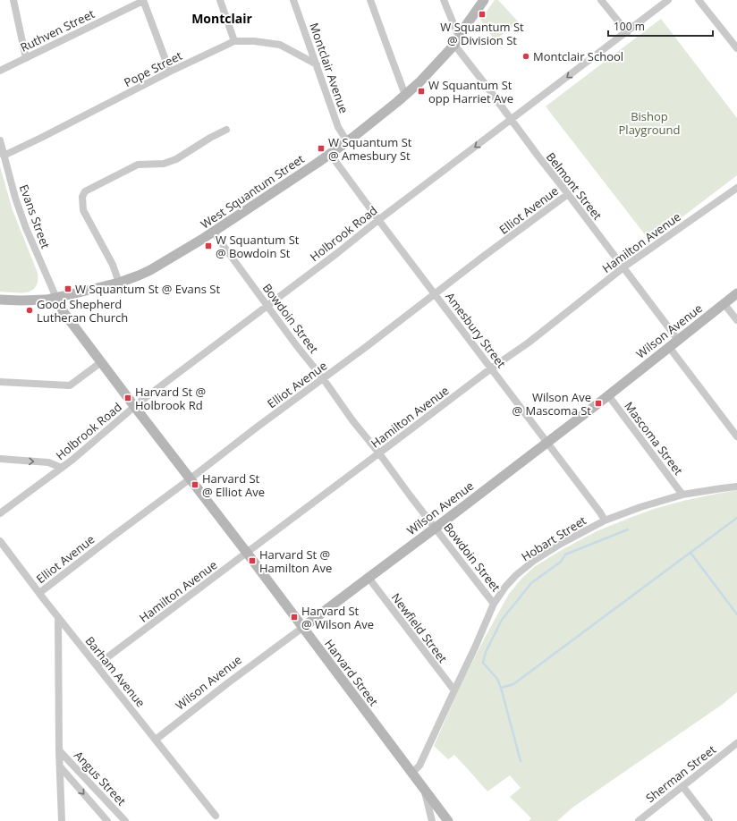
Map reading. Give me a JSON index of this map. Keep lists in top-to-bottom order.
{
  "streets": {
    "street": [
      "Ruthven Street",
      "Montclair Avenue",
      "Pope Street",
      "Belmont Street",
      "West Squantum Street",
      "Elliot Avenue",
      "Evans Street",
      "Holbrook Road",
      "Hamilton Avenue",
      "Bowdoin Street",
      "Amesbury Street",
      "Wilson Avenue",
      "Mascoma Street",
      "Hobart Street",
      "Newfield Street",
      "Barham Avenue",
      "Harvard Street",
      "Sherman Street",
      "Angus Street"
    ]
  },
  "crossings": [
    ["Montclair Avenue", "Pope Street"],
    ["Montclair Avenue", "West Squantum Street"],
    ["Pope Street", "Evans Street"],
    ["Belmont Street", "West Squantum Street"],
    ["Belmont Street", "Elliot Avenue"],
    ["Belmont Street", "Holbrook Road"],
    ["Belmont Street", "Hamilton Avenue"],
    ["Belmont Street", "Wilson Avenue"],
    ["West Squantum Street", "Evans Street"],
    ["West Squantum Street", "Bowdoin Street"],
    ["West Squantum Street", "Amesbury Street"],
    ["West Squantum Street", "Harvard Street"],
    ["Elliot Avenue", "Bowdoin Street"],
    ["Elliot Avenue", "Amesbury Street"],
    ["Elliot Avenue", "Barham Avenue"],
    ["Elliot Avenue", "Harvard Street"],
    ["Evans Street", "Harvard Street"],
    ["Holbrook Road", "Bowdoin Street"],
    ["Holbrook Road", "Amesbury Street"],
    ["Holbrook Road", "Harvard Street"],
    ["Hamilton Avenue", "Bowdoin Street"],
    ["Hamilton Avenue", "Amesbury Street"],
    ["Hamilton Avenue", "Barham Avenue"],
    ["Hamilton Avenue", "Harvard Street"],
    ["Bowdoin Street", "Wilson Avenue"],
    ["Bowdoin Street", "Hobart Street"],
    ["Amesbury Street", "Wilson Avenue"],
    ["Amesbury Street", "Hobart Street"],
    ["Wilson Avenue", "Mascoma Street"],
    ["Wilson Avenue", "Newfield Street"],
    ["Wilson Avenue", "Barham Avenue"],
    ["Wilson Avenue", "Harvard Street"],
    ["Mascoma Street", "Hobart Street"],
    ["Hobart Street", "Newfield Street"],
    ["Hobart Street", "Harvard Street"]
  ],
  "one_way": ["Holbrook Road"],
  "districts": ["Montclair"],
  "parks": ["Bishop Playground"],
  "places": {
    "transit": [
      "W Squantum St @ Division St",
      "W Squantum St opp Harriet Ave",
      "W Squantum St @ Amesbury St",
      "W Squantum St @ Bowdoin St",
      "W Squantum St @ Evans St",
      "Harvard St @ Holbrook Rd",
      "Wilson Ave @ Mascoma St",
      "Harvard St @ Elliot Ave",
      "Harvard St @ Hamilton Ave",
      "Harvard St @ Wilson Ave"
    ],
    "other": ["Montclair School", "Good Shepherd Lutheran Church"]
  },
  "scale_bar": "100 m"
}
